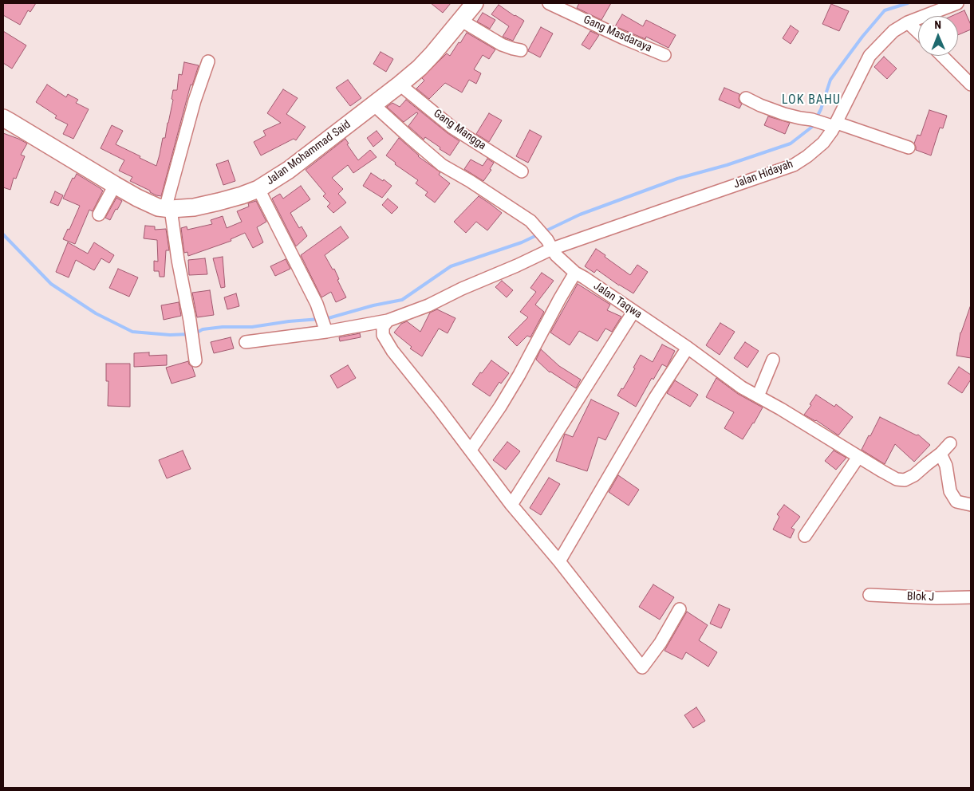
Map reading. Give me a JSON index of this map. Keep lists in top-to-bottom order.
{
  "streets": {
    "street": [
      "Gang Masdaraya",
      "Gang Mangga",
      "Jalan Mohammad Said",
      "Jalan Hidayah",
      "Jalan Taqwa",
      "Blok J"
    ]
  },
  "crossings": [
    ["Gang Mangga", "Jalan Mohammad Said"],
    ["Jalan Mohammad Said", "Jalan Taqwa"],
    ["Jalan Hidayah", "Jalan Taqwa"]
  ],
  "districts": ["LOK BAHU"],
  "north": "top"
}
